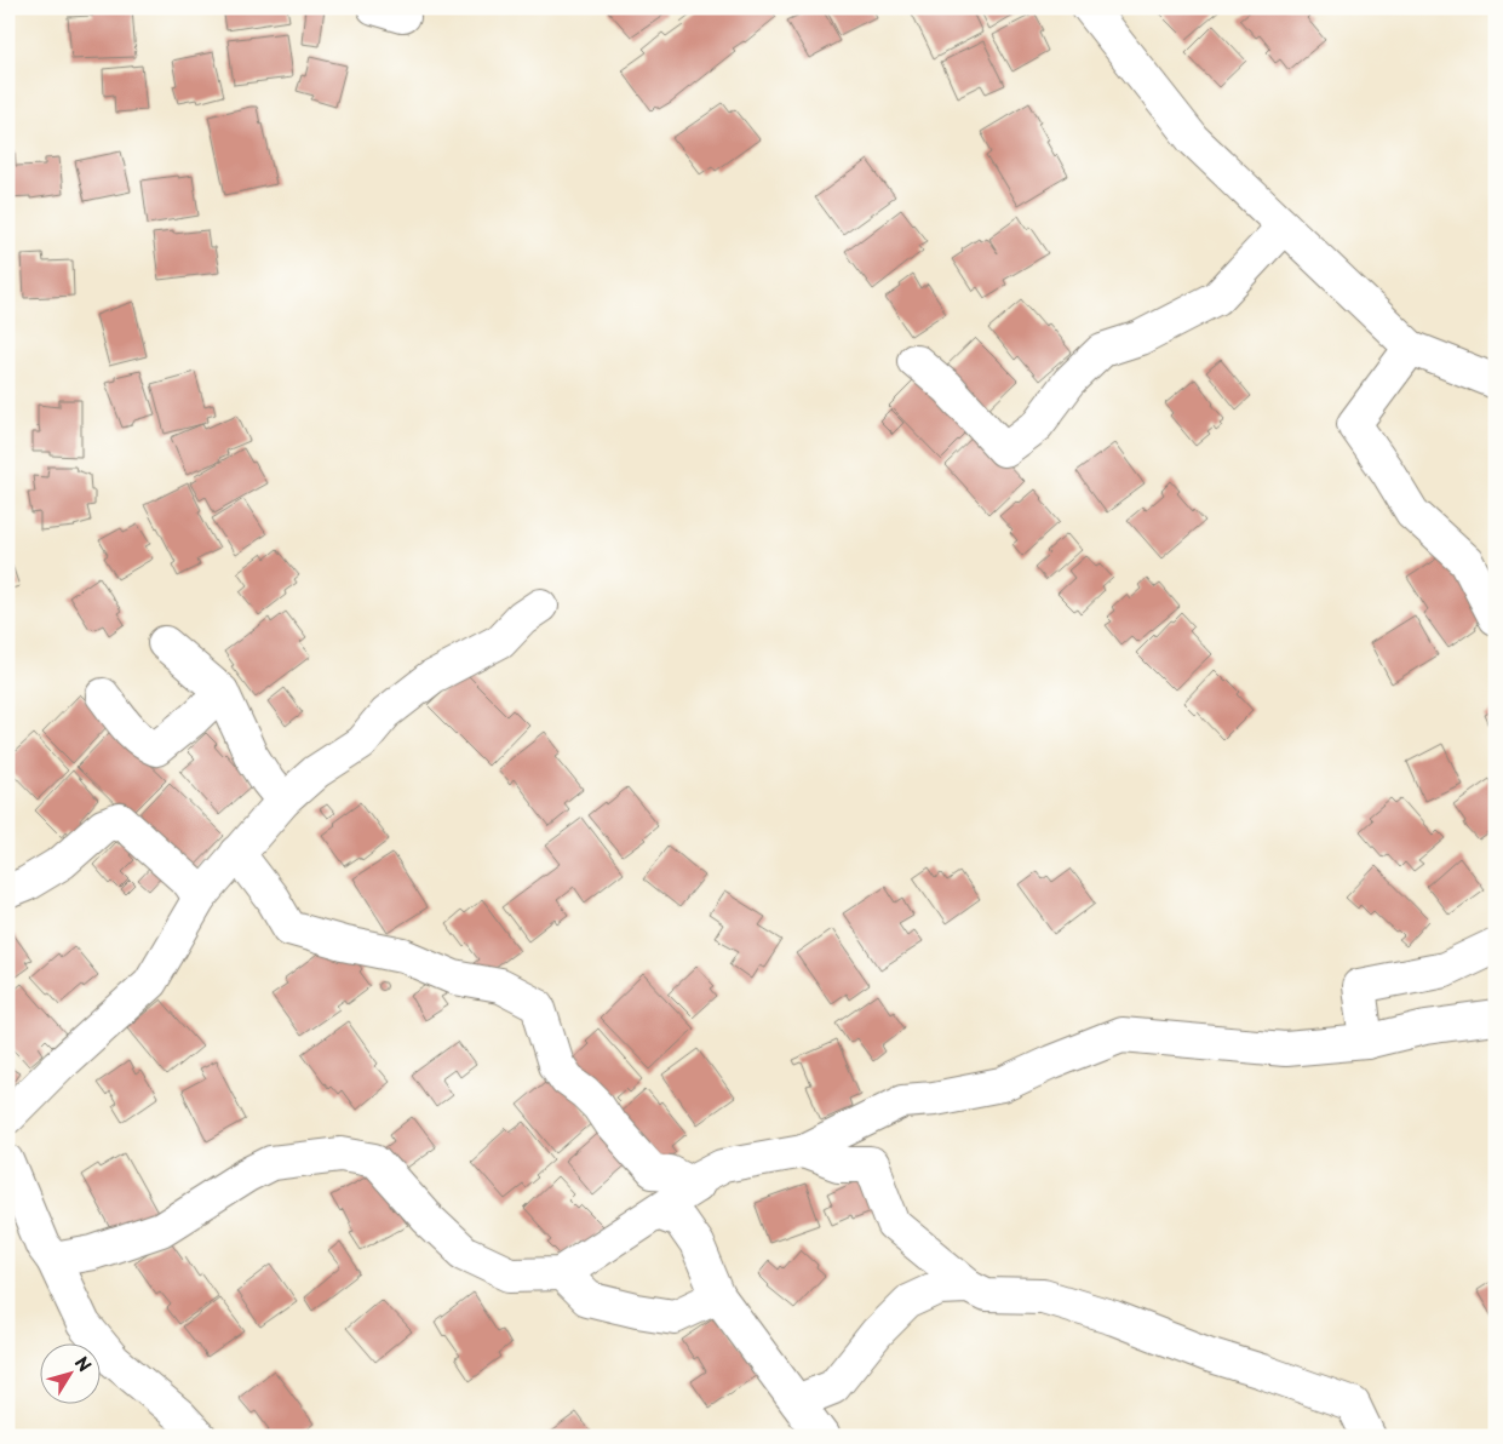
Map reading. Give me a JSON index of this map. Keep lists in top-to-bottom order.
{
  "north": "top right"
}
